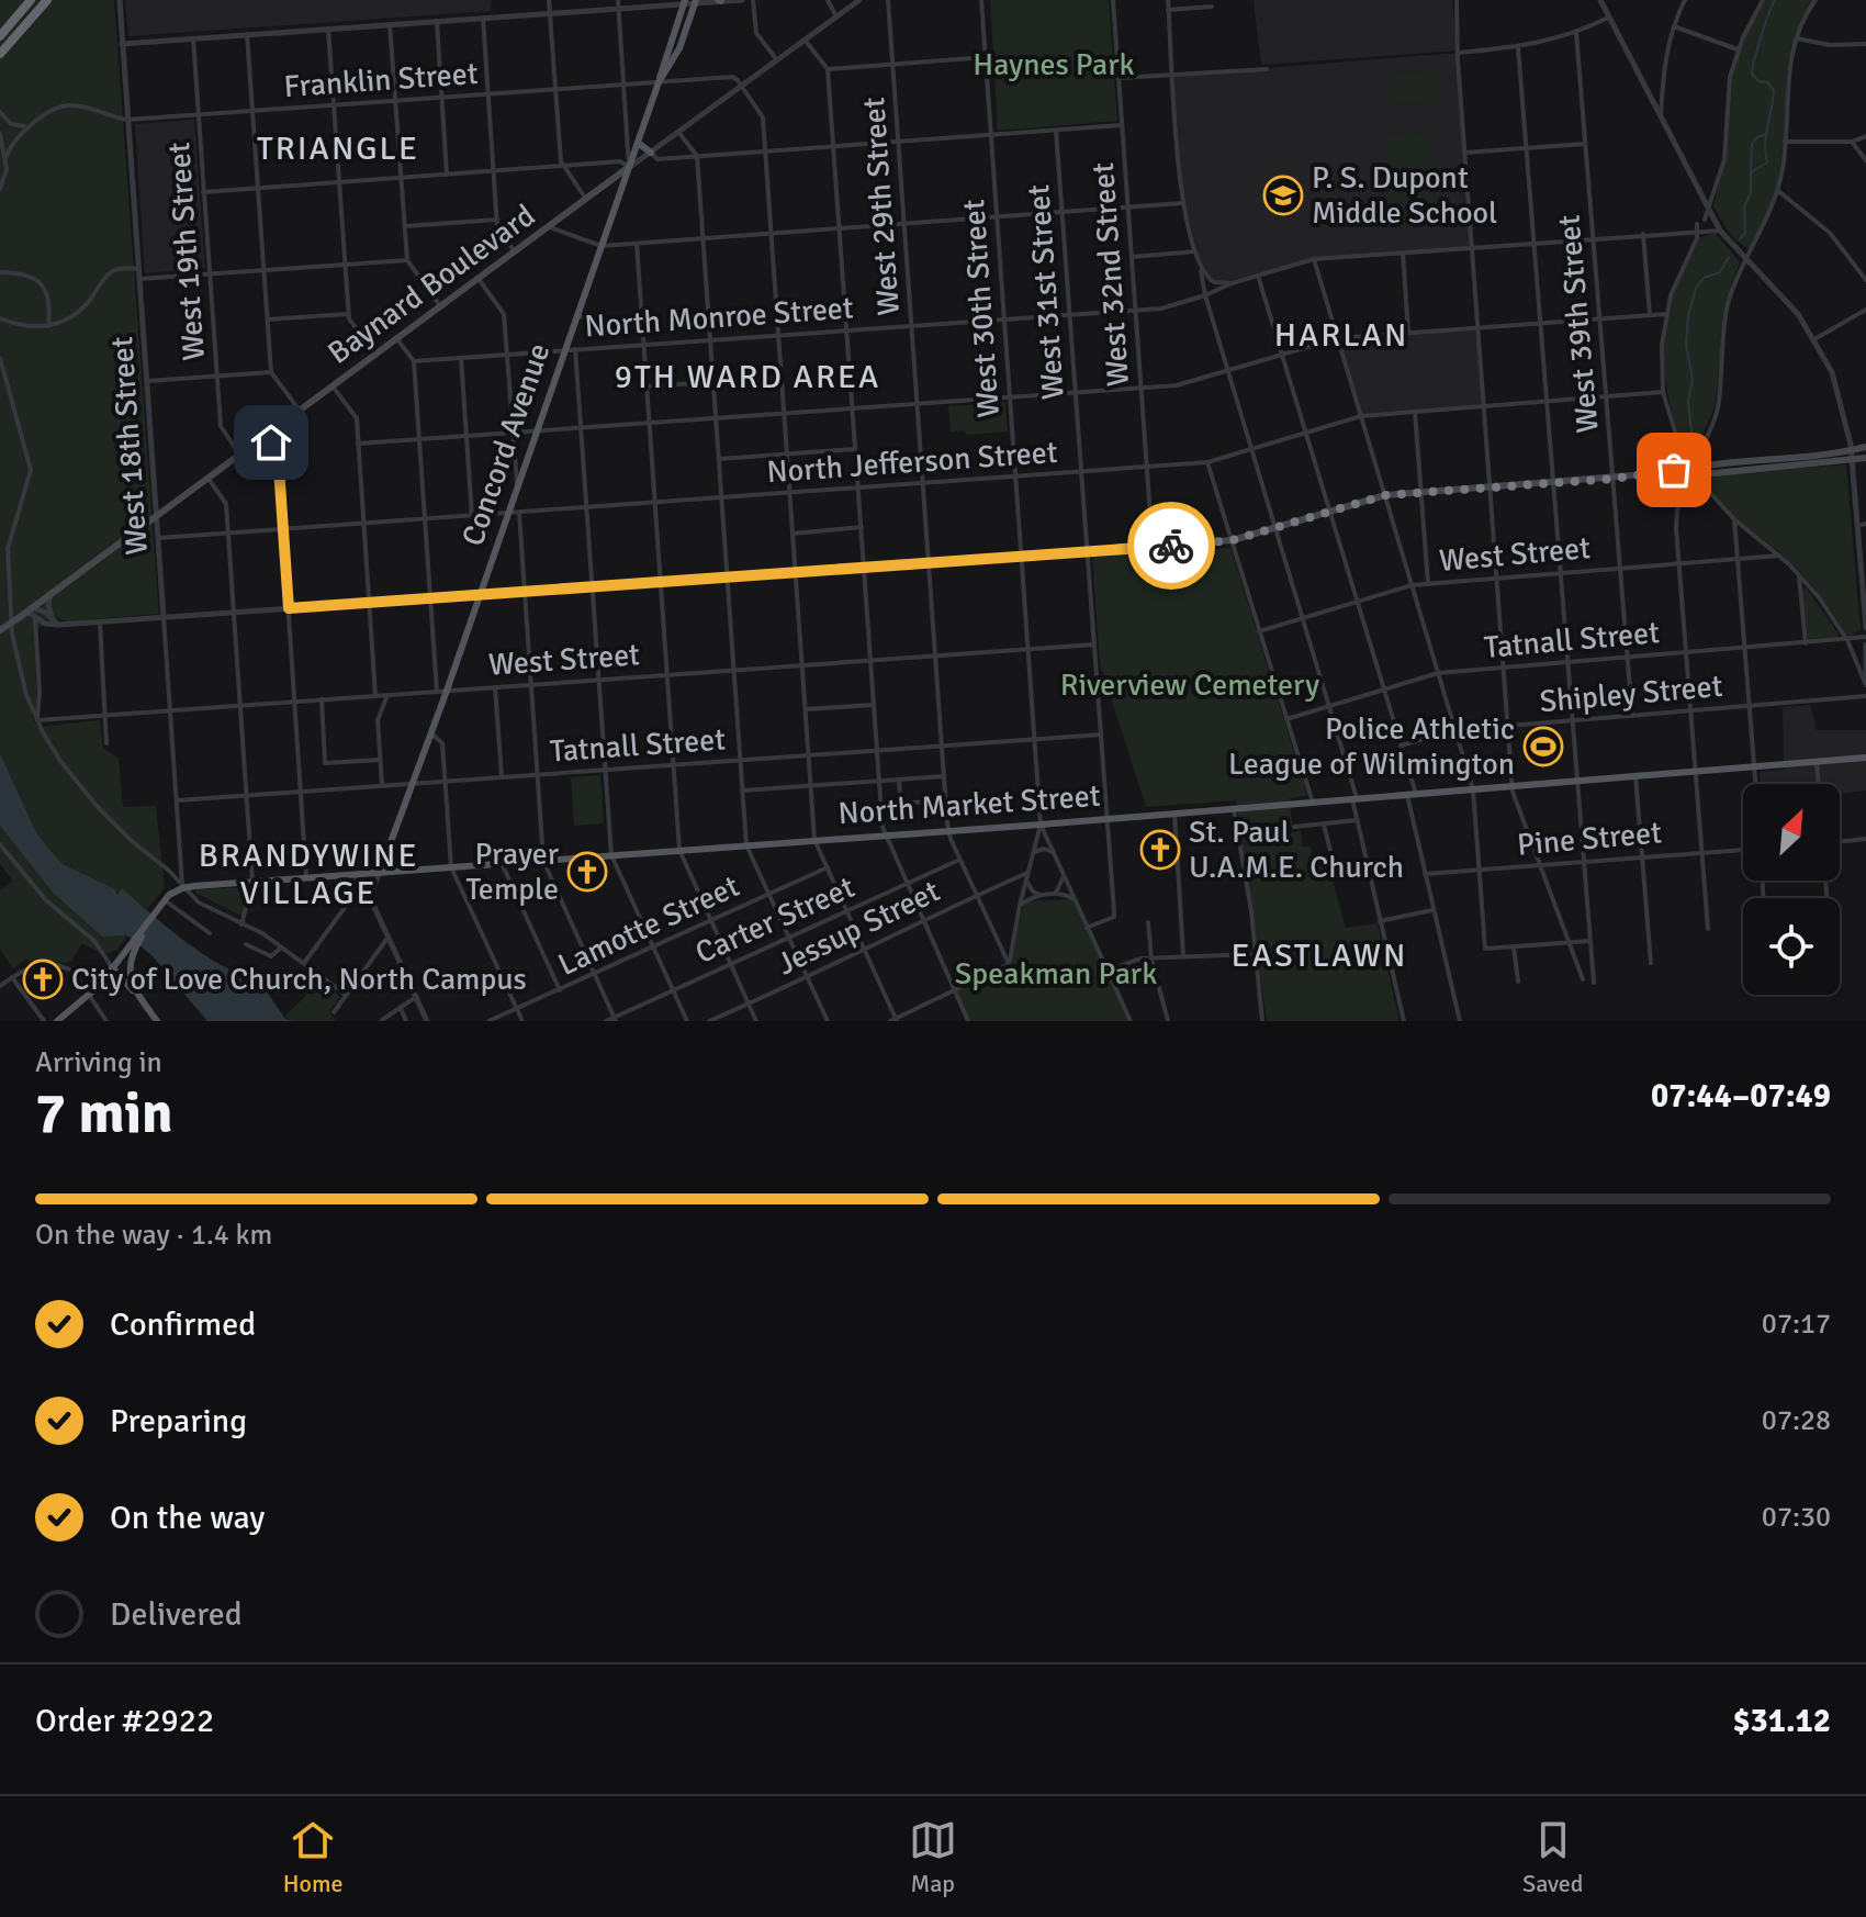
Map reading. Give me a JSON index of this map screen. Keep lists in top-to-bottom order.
{
  "streets": {
    "main road": ["Baynard Boulevard", "Concord Avenue", "North Market Street"],
    "street": [
      "Franklin Street",
      "West 29th Street",
      "West 19th Street",
      "West 32nd Street",
      "West 31st Street",
      "West 30th Street",
      "North Monroe Street",
      "West 39th Street",
      "West 18th Street",
      "North Jefferson Street",
      "West Street",
      "Tatnall Street",
      "Shipley Street",
      "Pine Street",
      "Carter Street",
      "Lamotte Street",
      "Jessup Street"
    ]
  },
  "crossings": [
    ["Franklin Street", "West 19th Street"],
    ["Franklin Street", "Baynard Boulevard"],
    ["Franklin Street", "Concord Avenue"],
    ["Franklin Street", "West 18th Street"],
    ["West 29th Street", "North Monroe Street"],
    ["West 29th Street", "North Jefferson Street"],
    ["West 29th Street", "West Street"],
    ["West 29th Street", "Tatnall Street"],
    ["West 29th Street", "North Market Street"],
    ["West 29th Street", "Carter Street"],
    ["West 29th Street", "Jessup Street"],
    ["West 19th Street", "Baynard Boulevard"],
    ["West 32nd Street", "North Monroe Street"],
    ["West 32nd Street", "North Jefferson Street"],
    ["Baynard Boulevard", "Concord Avenue"],
    ["Baynard Boulevard", "West 18th Street"],
    ["West 31st Street", "North Monroe Street"],
    ["West 31st Street", "North Jefferson Street"],
    ["West 31st Street", "West Street"],
    ["West 31st Street", "Tatnall Street"],
    ["West 31st Street", "North Market Street"],
    ["West 30th Street", "North Monroe Street"],
    ["West 30th Street", "North Jefferson Street"],
    ["West 30th Street", "West Street"],
    ["West 30th Street", "Tatnall Street"],
    ["West 30th Street", "North Market Street"],
    ["North Monroe Street", "West 39th Street"],
    ["North Monroe Street", "Concord Avenue"],
    ["West 39th Street", "North Jefferson Street"],
    ["West 39th Street", "West Street"],
    ["West 39th Street", "Tatnall Street"],
    ["West 39th Street", "Shipley Street"],
    ["Concord Avenue", "North Jefferson Street"],
    ["Concord Avenue", "West Street"],
    ["Concord Avenue", "Tatnall Street"],
    ["Concord Avenue", "North Market Street"],
    ["West 18th Street", "North Jefferson Street"],
    ["West 18th Street", "West Street"],
    ["West 18th Street", "Tatnall Street"],
    ["West 18th Street", "North Market Street"]
  ],
  "districts": [
    "TRIANGLE",
    "HARLAN",
    "9TH WARD AREA",
    "BRANDYWINE VILLAGE",
    "EASTLAWN"
  ],
  "parks": ["Haynes Park", "Riverview Cemetery", "Speakman Park"],
  "places": {
    "school or university": ["P. S. Dupont Middle School"],
    "sports": ["Police Athletic League of Wilmington"],
    "church": ["St. Paul U.A.M.E. Church", "Prayer Temple", "City of Love Church, North Campus"]
  },
  "north": "top right",
  "page": {
    "heading": ["7 min", "Arriving in", "07:44–07:49"],
    "panel": ["Order #2922", "$31.12"],
    "bar": "On the way · 1.4 km",
    "list": [
      ["Confirmed", "07:17"],
      ["Preparing", "07:28"],
      ["On the way", "07:30"],
      "Delivered"
    ],
    "tabs": ["Home", "Map", "Saved"]
  }
}
